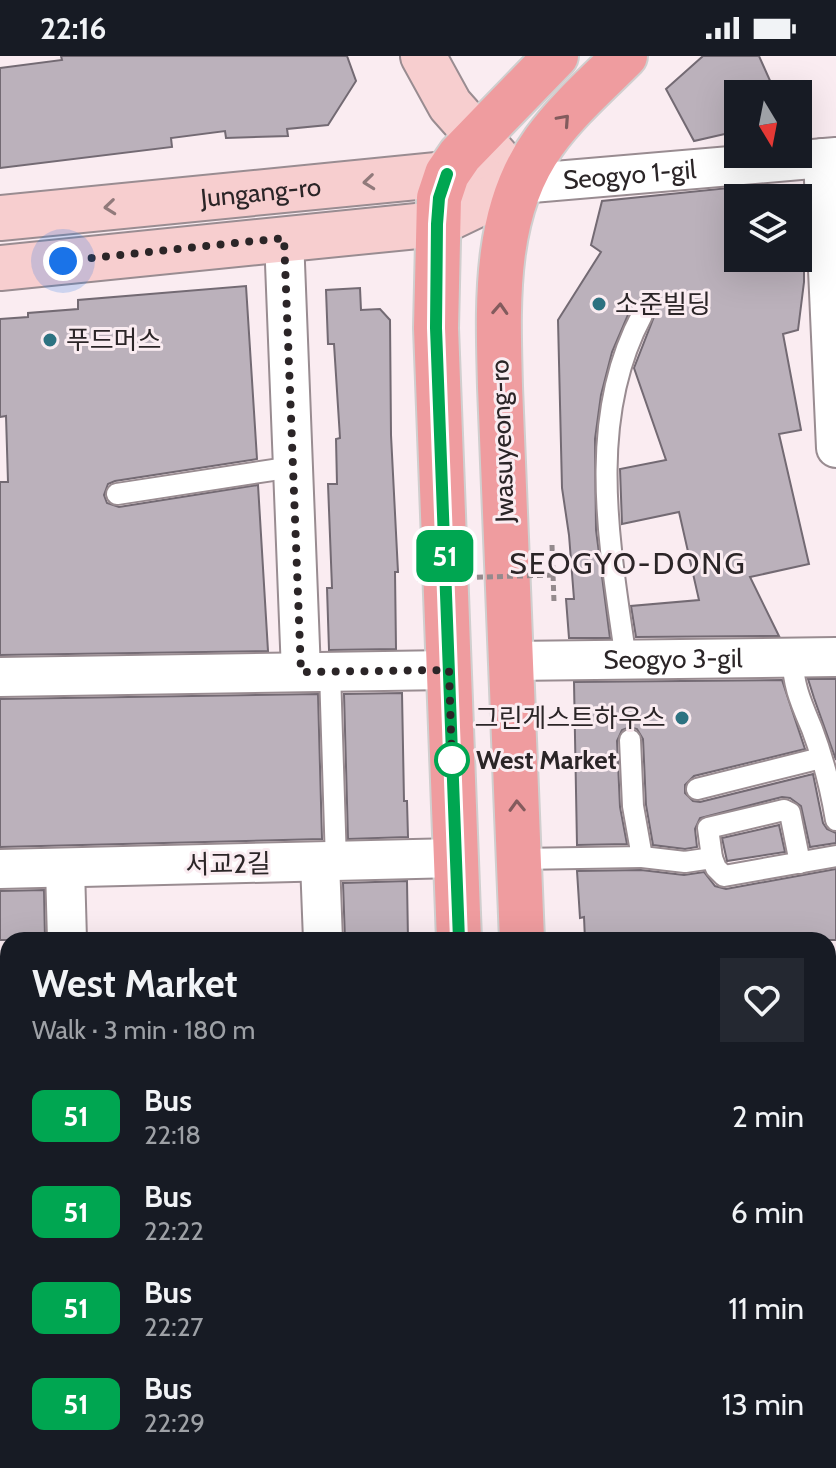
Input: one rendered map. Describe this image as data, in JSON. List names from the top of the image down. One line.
{"streets":{"main road":["Jwasuyeong-ro"],"street":["Seogyo 1-gil","Jungang-ro","Seogyo 3-gil","서교2길"]},"crossings":[["Seogyo 1-gil","Jungang-ro"],["Seogyo 1-gil","Jwasuyeong-ro"],["Jungang-ro","Jwasuyeong-ro"],["Jwasuyeong-ro","Seogyo 3-gil"]],"districts":["SEOGYO-DONG"],"places":["소준빌딩","푸드머스","그린게스트하우스","West Market"],"lines":["bus line 51"],"north":"bottom","page":{"status":"22:16","on_map":"51","heading":["West Market","Walk · 3 min · 180 m"],"list":[{"mark":"51","name":"Bus","note":"22:18","value":"2 min"},{"mark":"51","name":"Bus","note":"22:22","value":"6 min"},{"mark":"51","name":"Bus","note":"22:27","value":"11 min"},{"mark":"51","name":"Bus","note":"22:29","value":"13 min"}]}}
